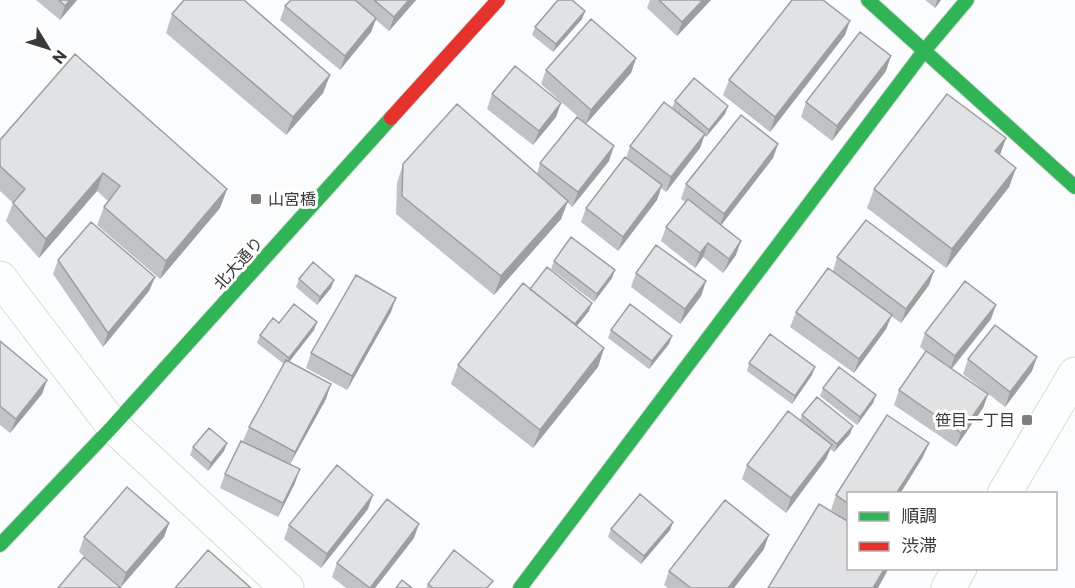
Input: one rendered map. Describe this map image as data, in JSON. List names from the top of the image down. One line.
{"streets":{"street":["北大通り"]},"places":{"transit":["山宮橋","笹目一丁目"]},"legend":["順調","渋滞"],"north":"bottom right"}
